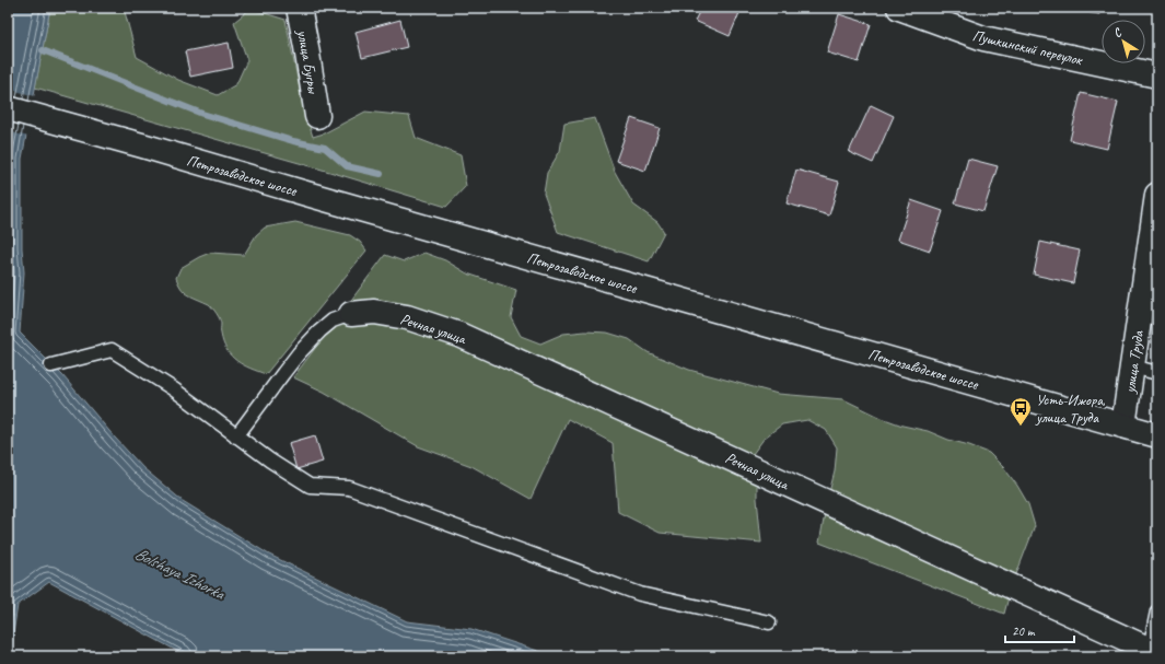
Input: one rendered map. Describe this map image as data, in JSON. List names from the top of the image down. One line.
{"streets":{"street":["Пушкинский переулок","улица Бугры","Петрозаводское шоссе","Речная улица","улица Труда"]},"crossings":[["Петрозаводское шоссе","улица Труда"]],"water":["Bolshaya Izhorka"],"places":{"bus stop":["Усть-Ижора, улица Труда"]},"scale_bar":"20 m","north":"top left"}
